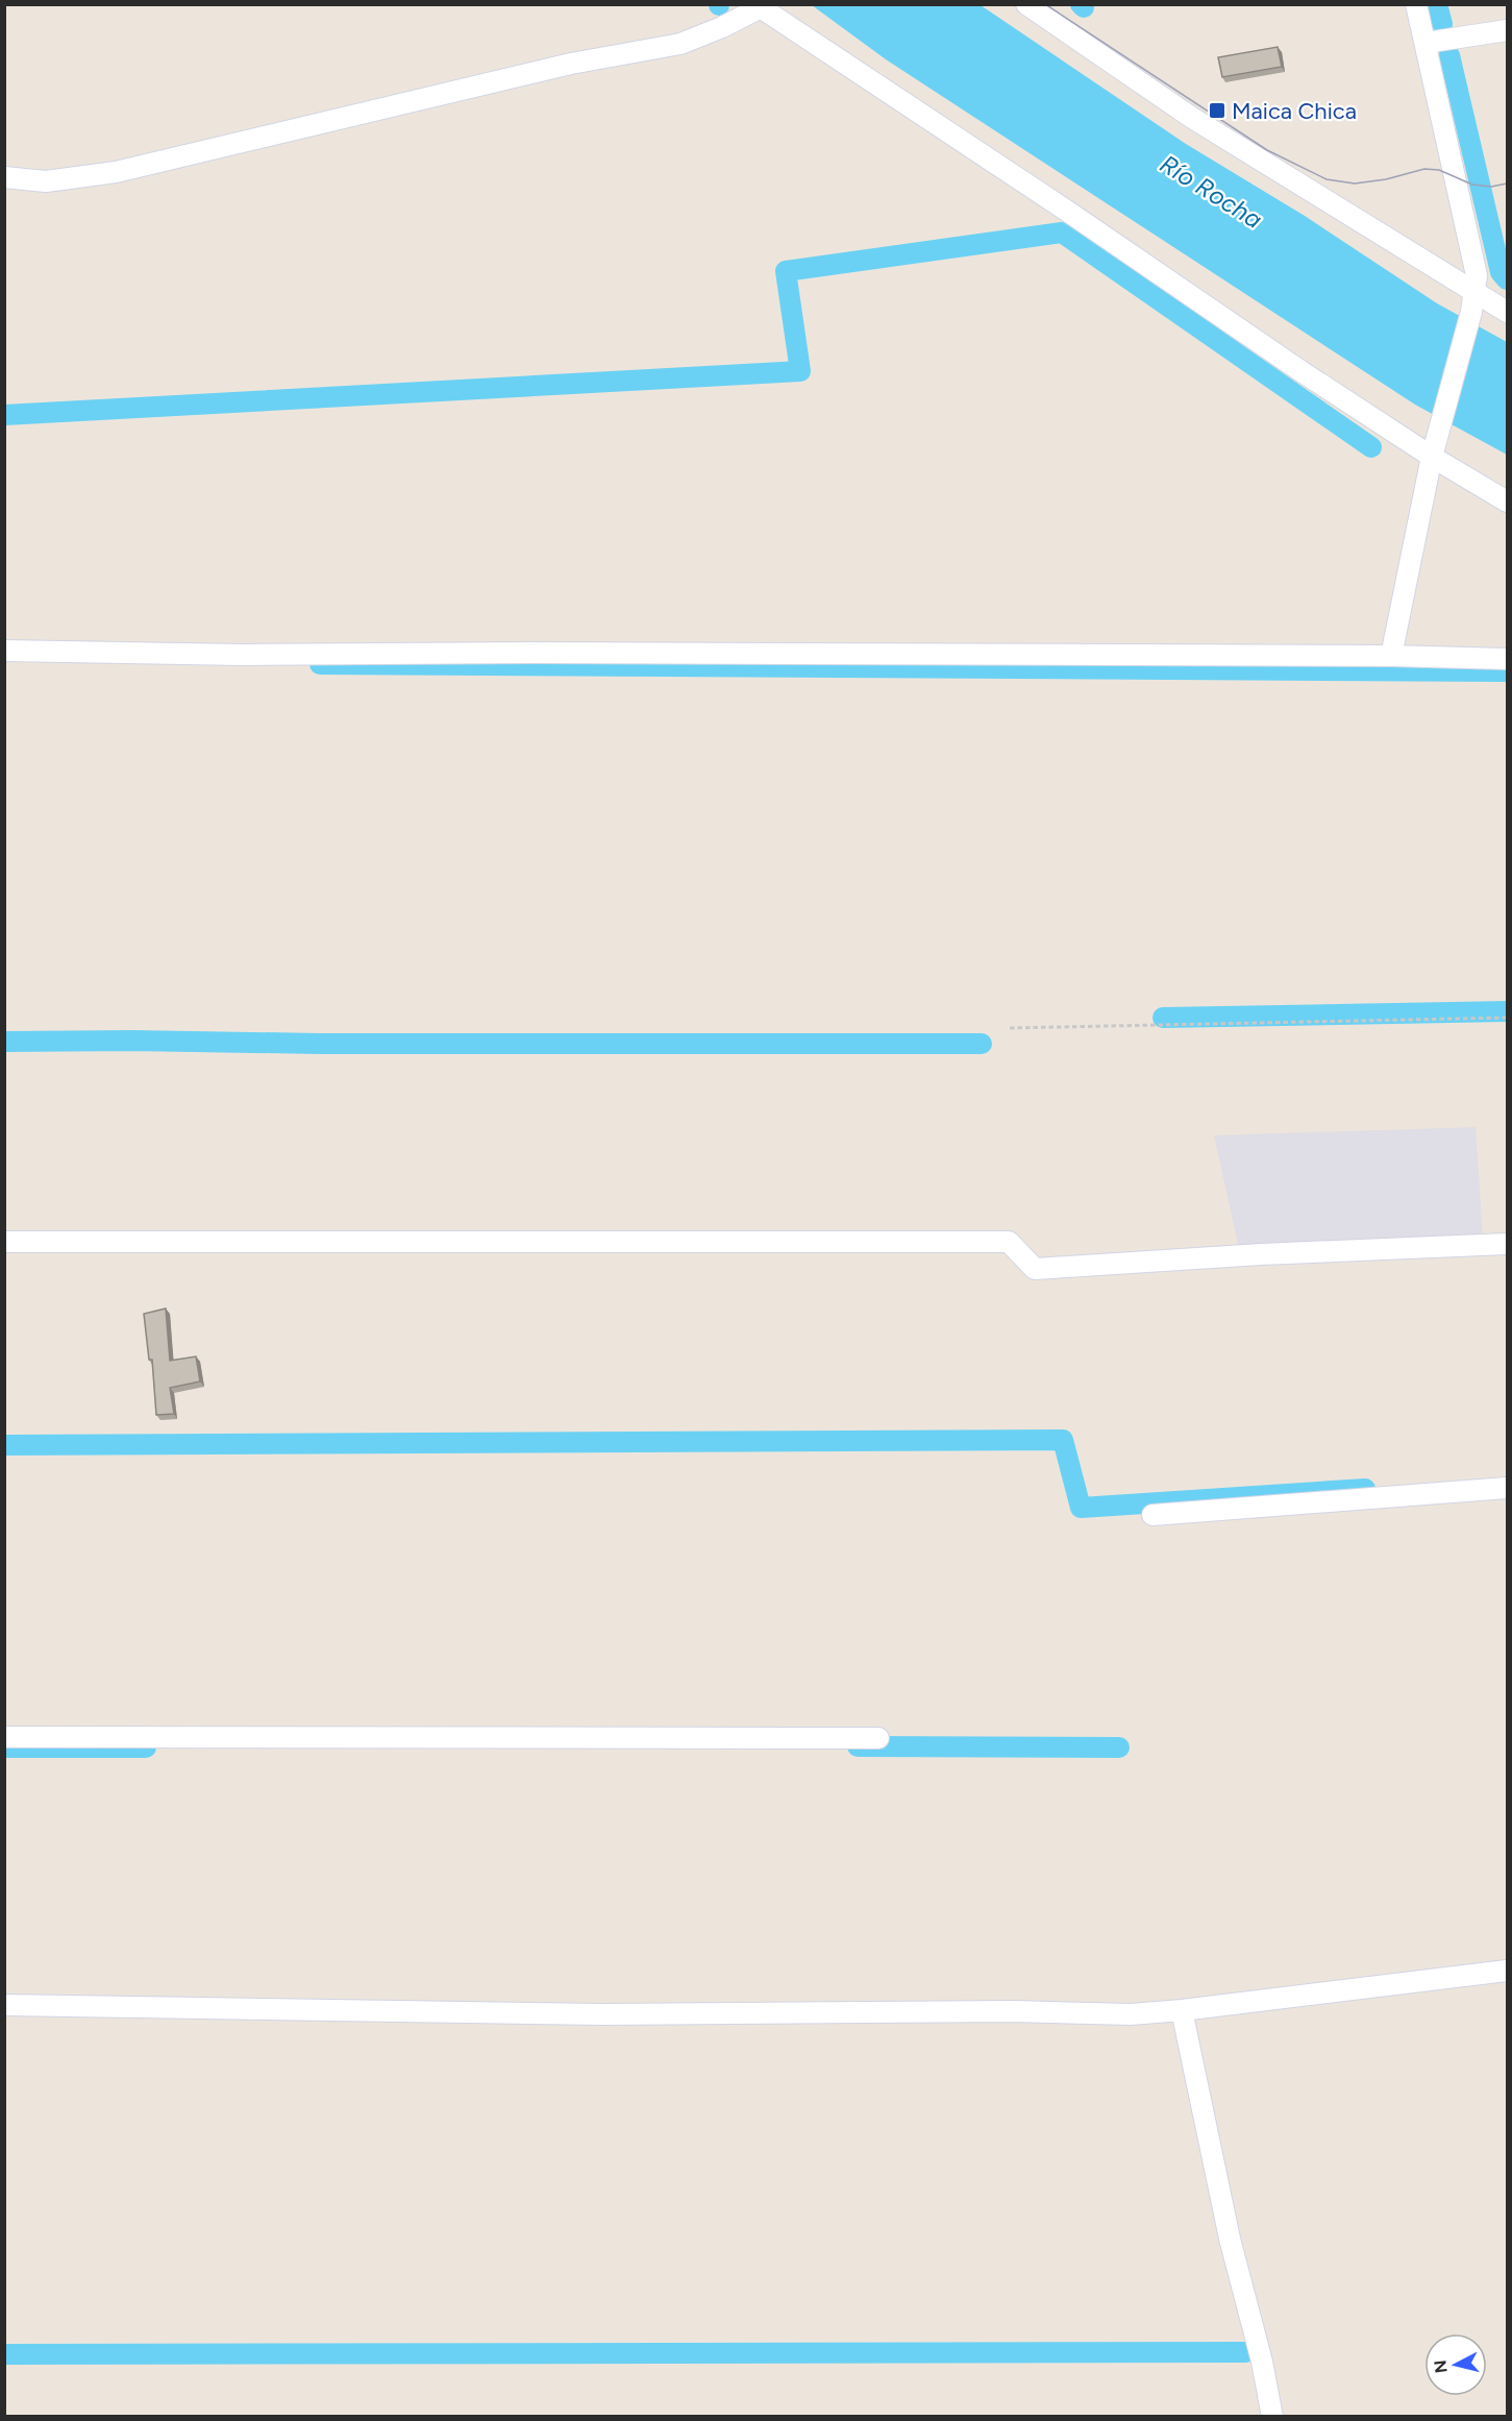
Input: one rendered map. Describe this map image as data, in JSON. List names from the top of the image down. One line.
{"water":["Río Rocha"],"places":{"transit":["Maica Chica"]},"north":"left"}
